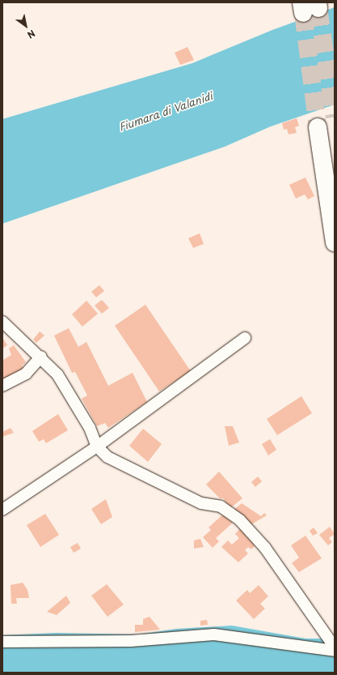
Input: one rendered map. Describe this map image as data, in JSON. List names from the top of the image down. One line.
{"water":["Fiumara di Valanidi"],"north":"bottom right"}
